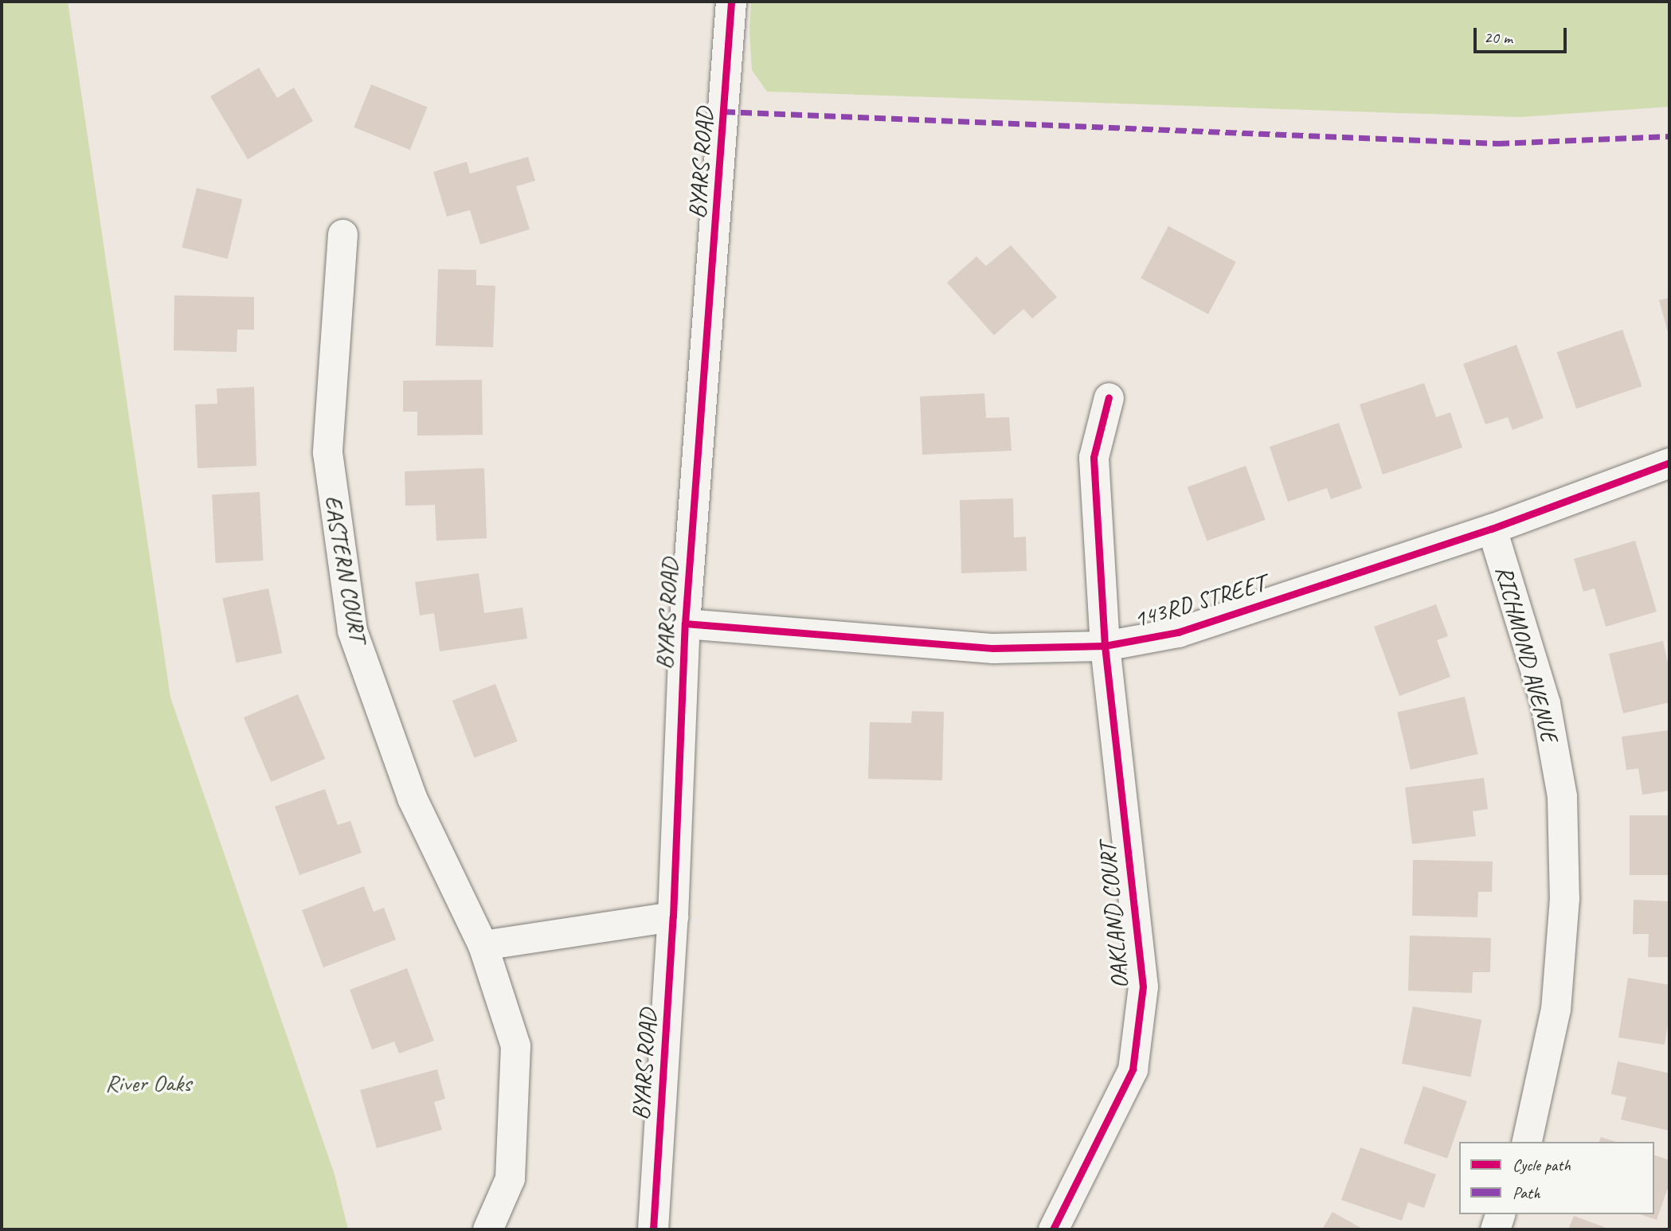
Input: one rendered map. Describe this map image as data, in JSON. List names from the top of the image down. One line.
{"streets":{"street":["BYARS ROAD","EASTERN COURT","143RD STREET","RICHMOND AVENUE","OAKLAND COURT"]},"crossings":[["BYARS ROAD","143RD STREET"],["143RD STREET","RICHMOND AVENUE"],["143RD STREET","OAKLAND COURT"]],"parks":["River Oaks"],"legend":["Cycle path","Path"],"scale_bar":"20 m"}
